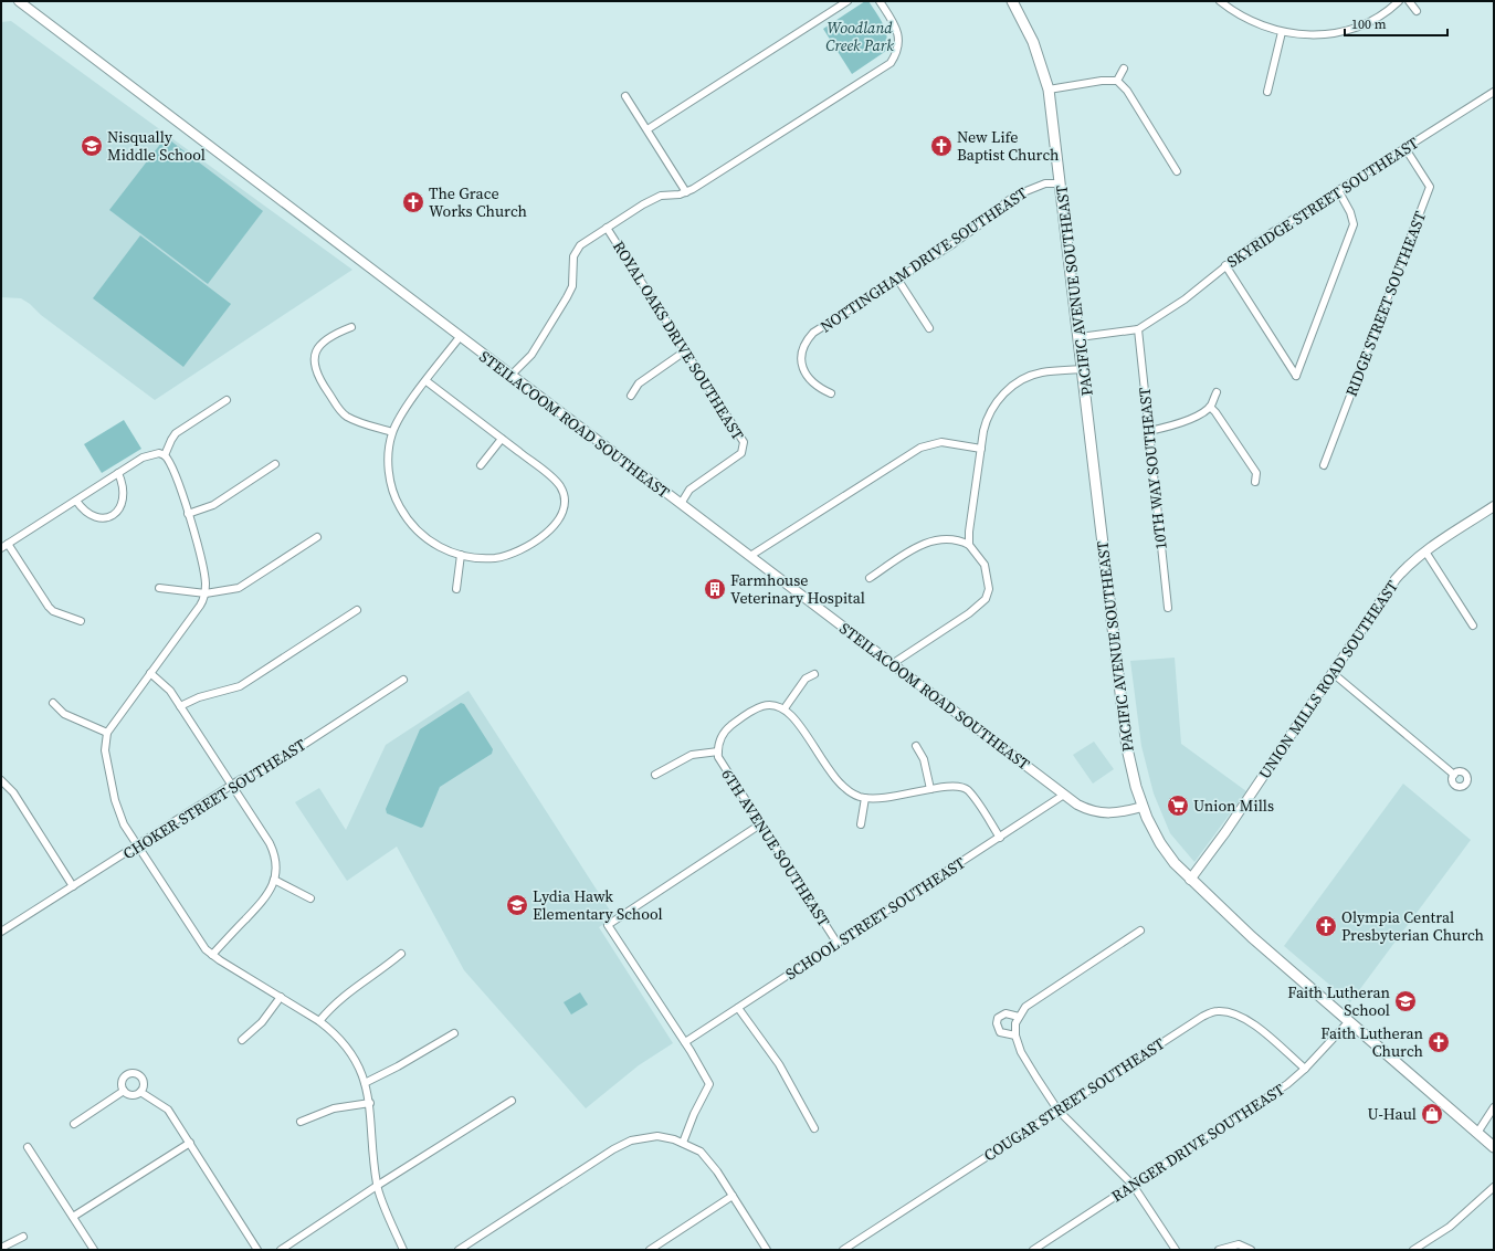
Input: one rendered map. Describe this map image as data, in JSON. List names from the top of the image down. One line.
{"streets":{"main road":["PACIFIC AVENUE SOUTHEAST"],"street":["SKYRIDGE STREET SOUTHEAST","NOTTINGHAM DRIVE SOUTHEAST","RIDGE STREET SOUTHEAST","ROYAL OAKS DRIVE SOUTHEAST","STEILACOOM ROAD SOUTHEAST","10TH WAY SOUTHEAST","UNION MILLS ROAD SOUTHEAST","CHOKER STREET SOUTHEAST","6TH AVENUE SOUTHEAST","SCHOOL STREET SOUTHEAST","COUGAR STREET SOUTHEAST","RANGER DRIVE SOUTHEAST"]},"crossings":[["SKYRIDGE STREET SOUTHEAST","PACIFIC AVENUE SOUTHEAST"],["SKYRIDGE STREET SOUTHEAST","RIDGE STREET SOUTHEAST"],["SKYRIDGE STREET SOUTHEAST","10TH WAY SOUTHEAST"],["NOTTINGHAM DRIVE SOUTHEAST","PACIFIC AVENUE SOUTHEAST"],["PACIFIC AVENUE SOUTHEAST","STEILACOOM ROAD SOUTHEAST"],["PACIFIC AVENUE SOUTHEAST","UNION MILLS ROAD SOUTHEAST"],["PACIFIC AVENUE SOUTHEAST","RANGER DRIVE SOUTHEAST"],["ROYAL OAKS DRIVE SOUTHEAST","STEILACOOM ROAD SOUTHEAST"],["STEILACOOM ROAD SOUTHEAST","SCHOOL STREET SOUTHEAST"],["6TH AVENUE SOUTHEAST","SCHOOL STREET SOUTHEAST"],["COUGAR STREET SOUTHEAST","RANGER DRIVE SOUTHEAST"]],"parks":["Woodland Creek Park"],"places":{"school or university":["Nisqually Middle School","Lydia Hawk Elementary School","Faith Lutheran School"],"church":["New Life Baptist Church","The Grace Works Church","Olympia Central Presbyterian Church","Faith Lutheran Church"],"building":["Farmhouse Veterinary Hospital"],"supermarket":["Union Mills"],"shop":["U-Haul"]},"scale_bar":"100 m"}
